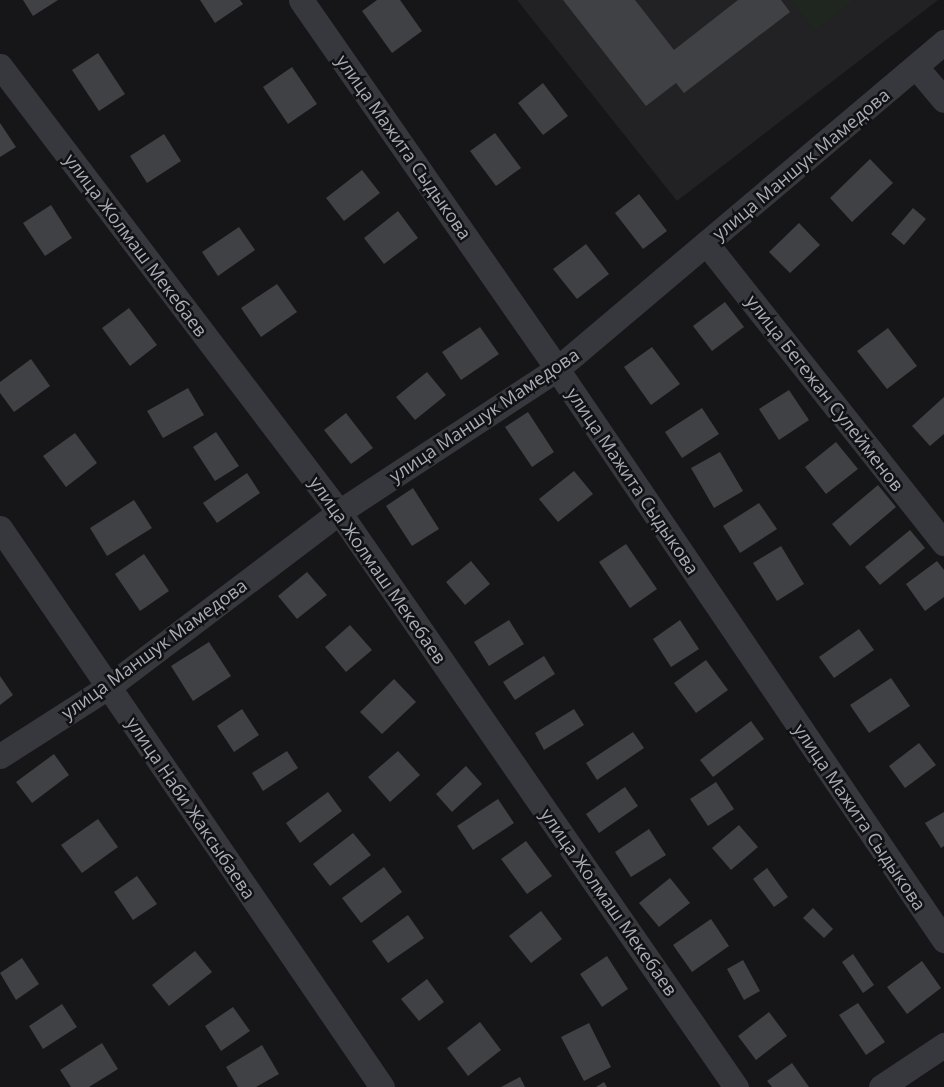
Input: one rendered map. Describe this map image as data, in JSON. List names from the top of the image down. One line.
{"streets":{"street":["улица Мажита Сыдыкова","улица Маншук Мамедова","улица Жолмаш Мекебаев","улица Бегежан Сулейменов","улица Наби Жаксыбаева"]},"crossings":[["улица Мажита Сыдыкова","улица Маншук Мамедова"],["улица Маншук Мамедова","улица Жолмаш Мекебаев"],["улица Маншук Мамедова","улица Бегежан Сулейменов"],["улица Маншук Мамедова","улица Наби Жаксыбаева"]]}
